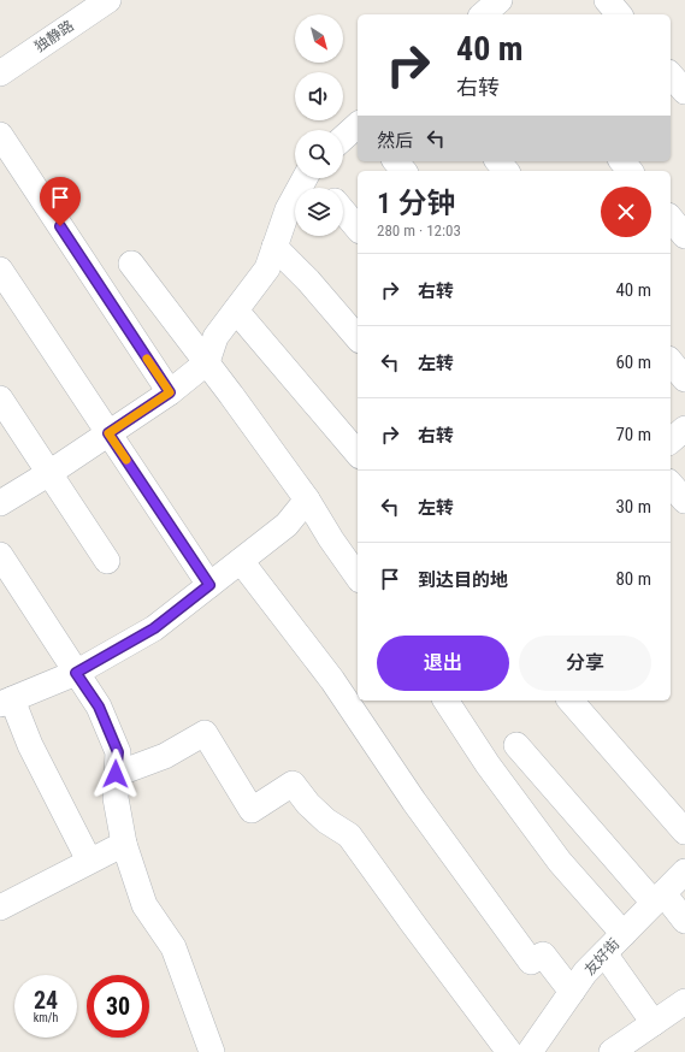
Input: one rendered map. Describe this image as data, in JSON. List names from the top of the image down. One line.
{"streets":{"street":["独静路","友好街"]},"north":"bottom right","page":{"turn":["40 m","右转"],"then":"然后","heading":["1 分钟","280 m · 12:03"],"list":[{"name":"右转","value":"40 m"},{"name":"左转","value":"60 m"},{"name":"右转","value":"70 m"},{"name":"左转","value":"30 m"},{"name":"到达目的地","value":"80 m"}],"buttons":["退出","分享"],"speed":"24 km/h","limit":"30"}}
